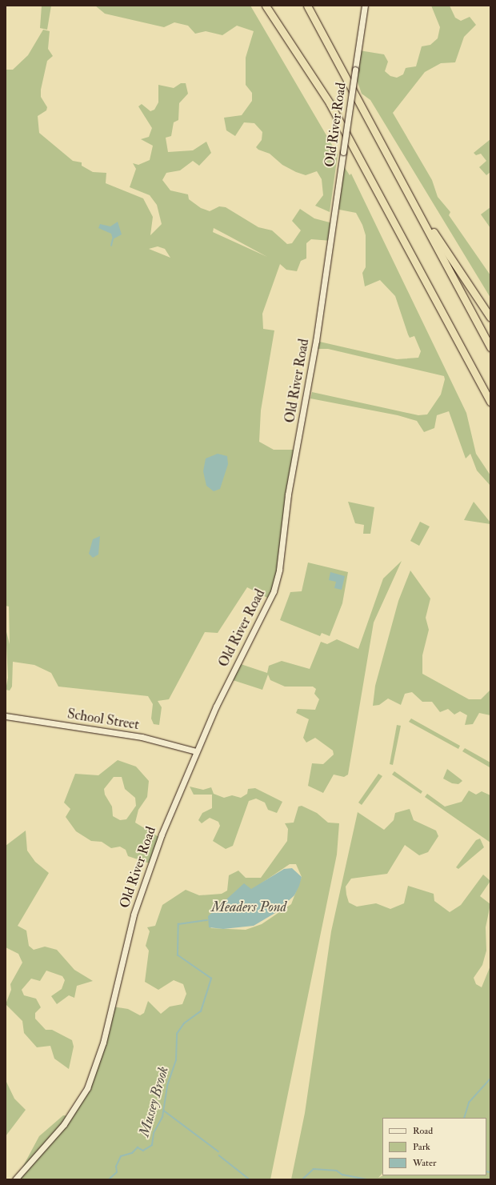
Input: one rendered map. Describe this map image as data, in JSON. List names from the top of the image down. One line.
{"streets":{"main road":["Old River Road","School Street"]},"crossings":[["Old River Road","School Street"]],"water":["Meaders Pond","Mussey Brook"],"legend":["Road","Park","Water"]}
